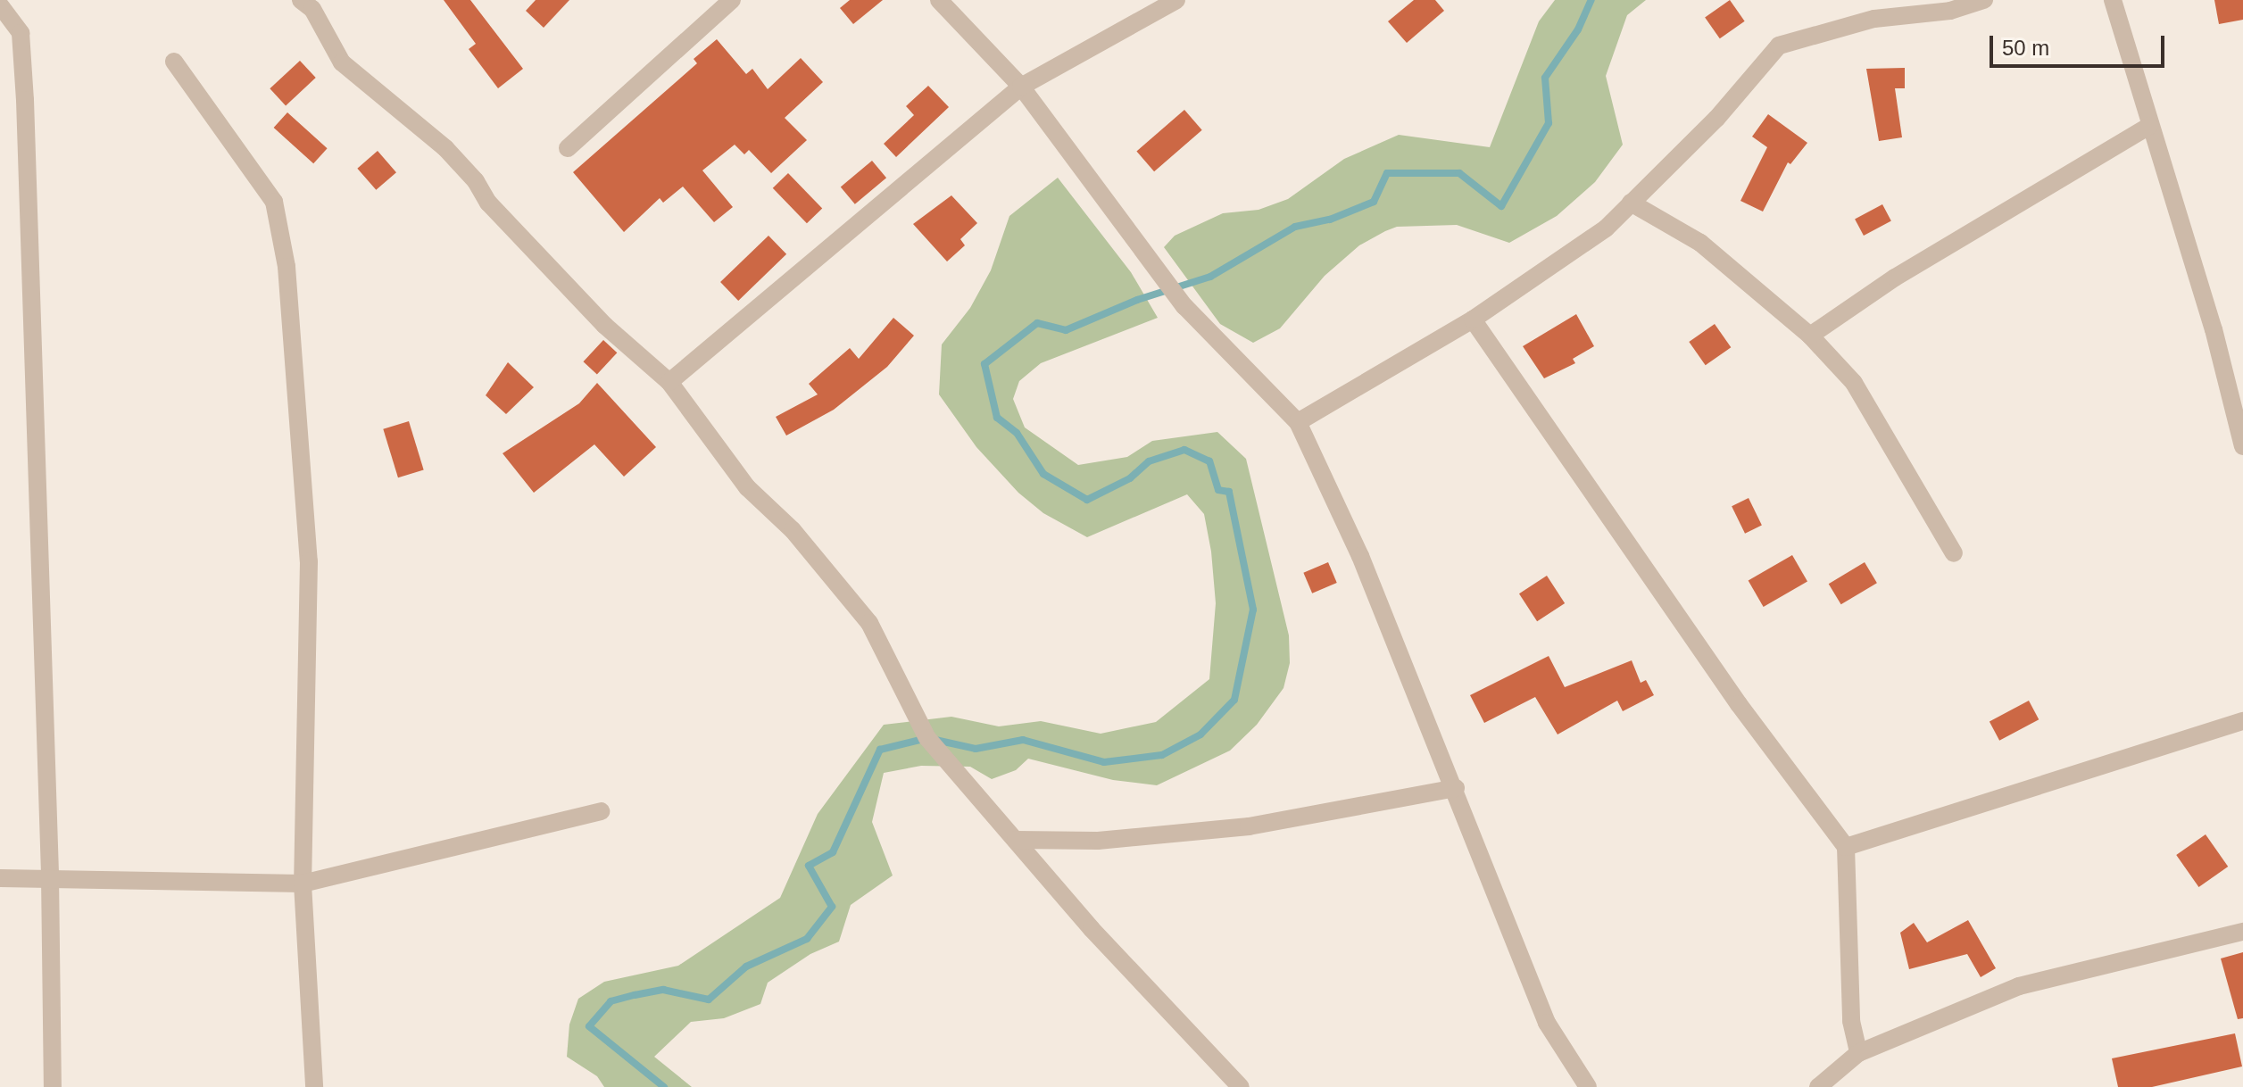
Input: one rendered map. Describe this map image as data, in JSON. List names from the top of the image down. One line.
{"scale_bar":"50 m"}
